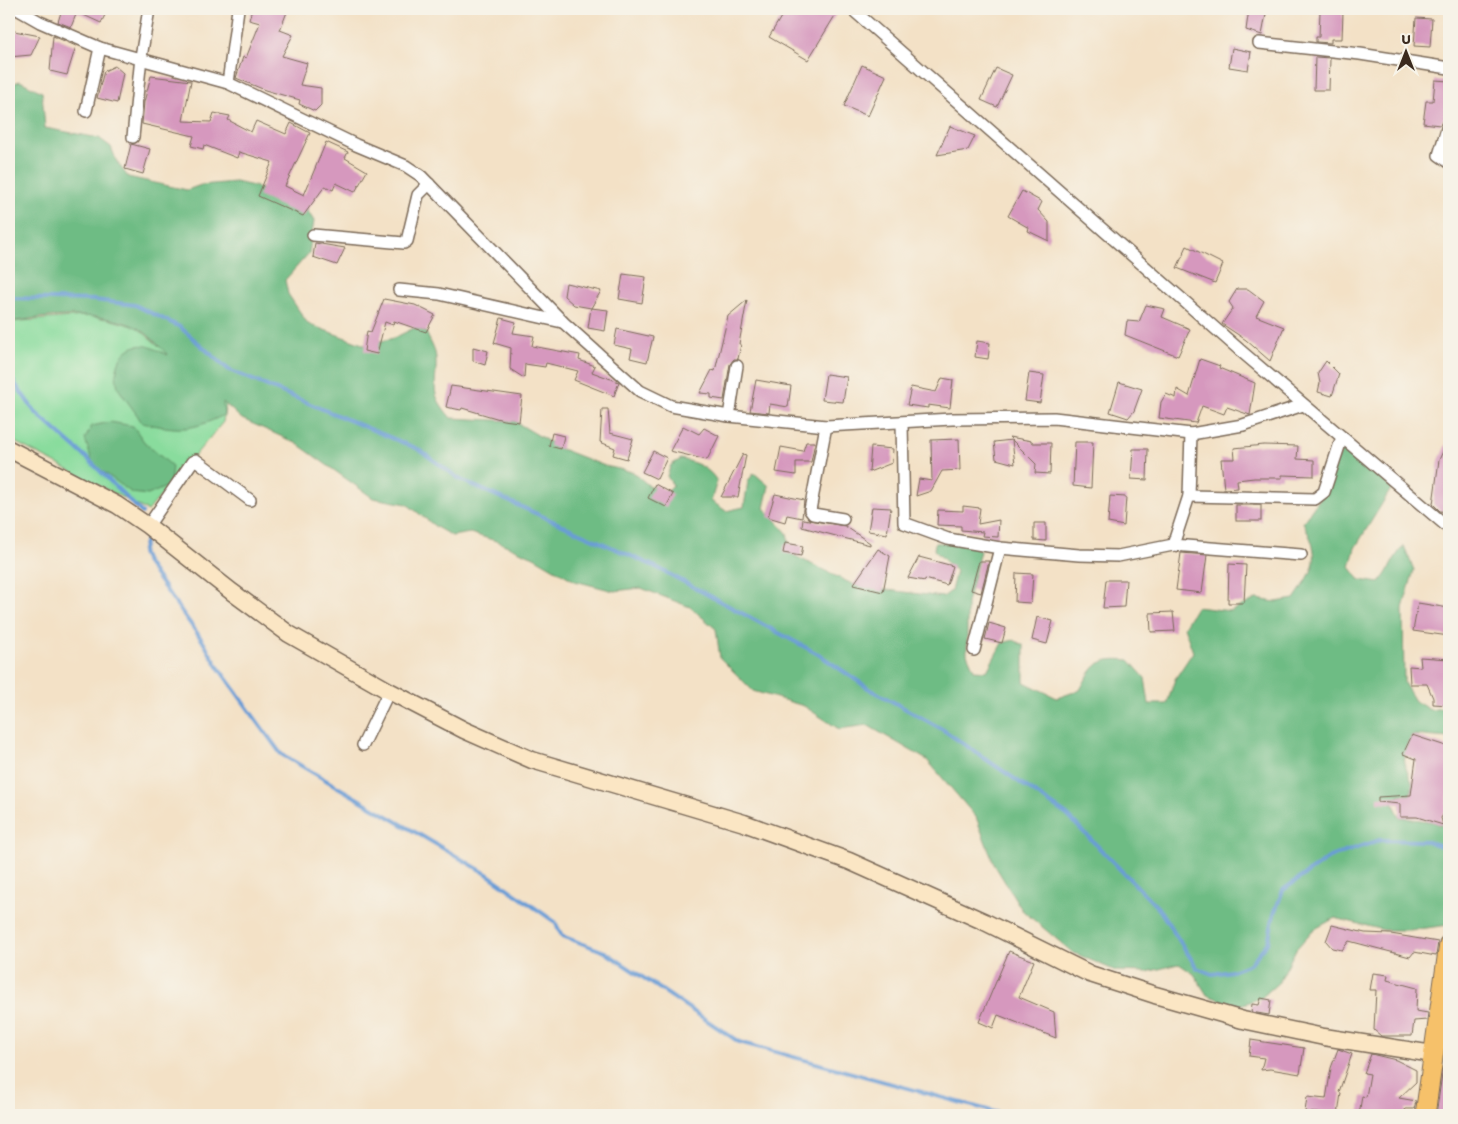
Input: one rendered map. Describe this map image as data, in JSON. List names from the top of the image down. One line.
{"north":"top"}
